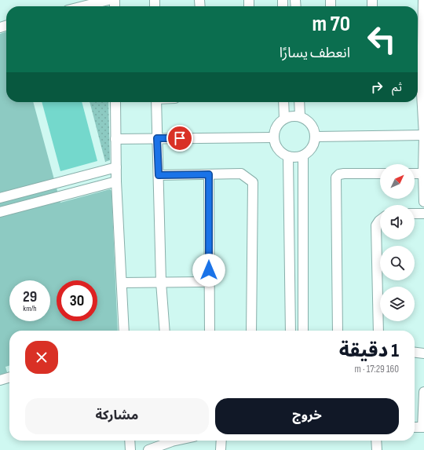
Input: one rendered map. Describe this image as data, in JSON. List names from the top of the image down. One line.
{"north":"top right","page":{"turn":["70 m","انعطف يسارًا"],"then":"ثم","speed":"29 km/h","limit":"30","heading":["1 دقيقة","160 m · 17:29"],"buttons":["خروج","مشاركة"]}}
